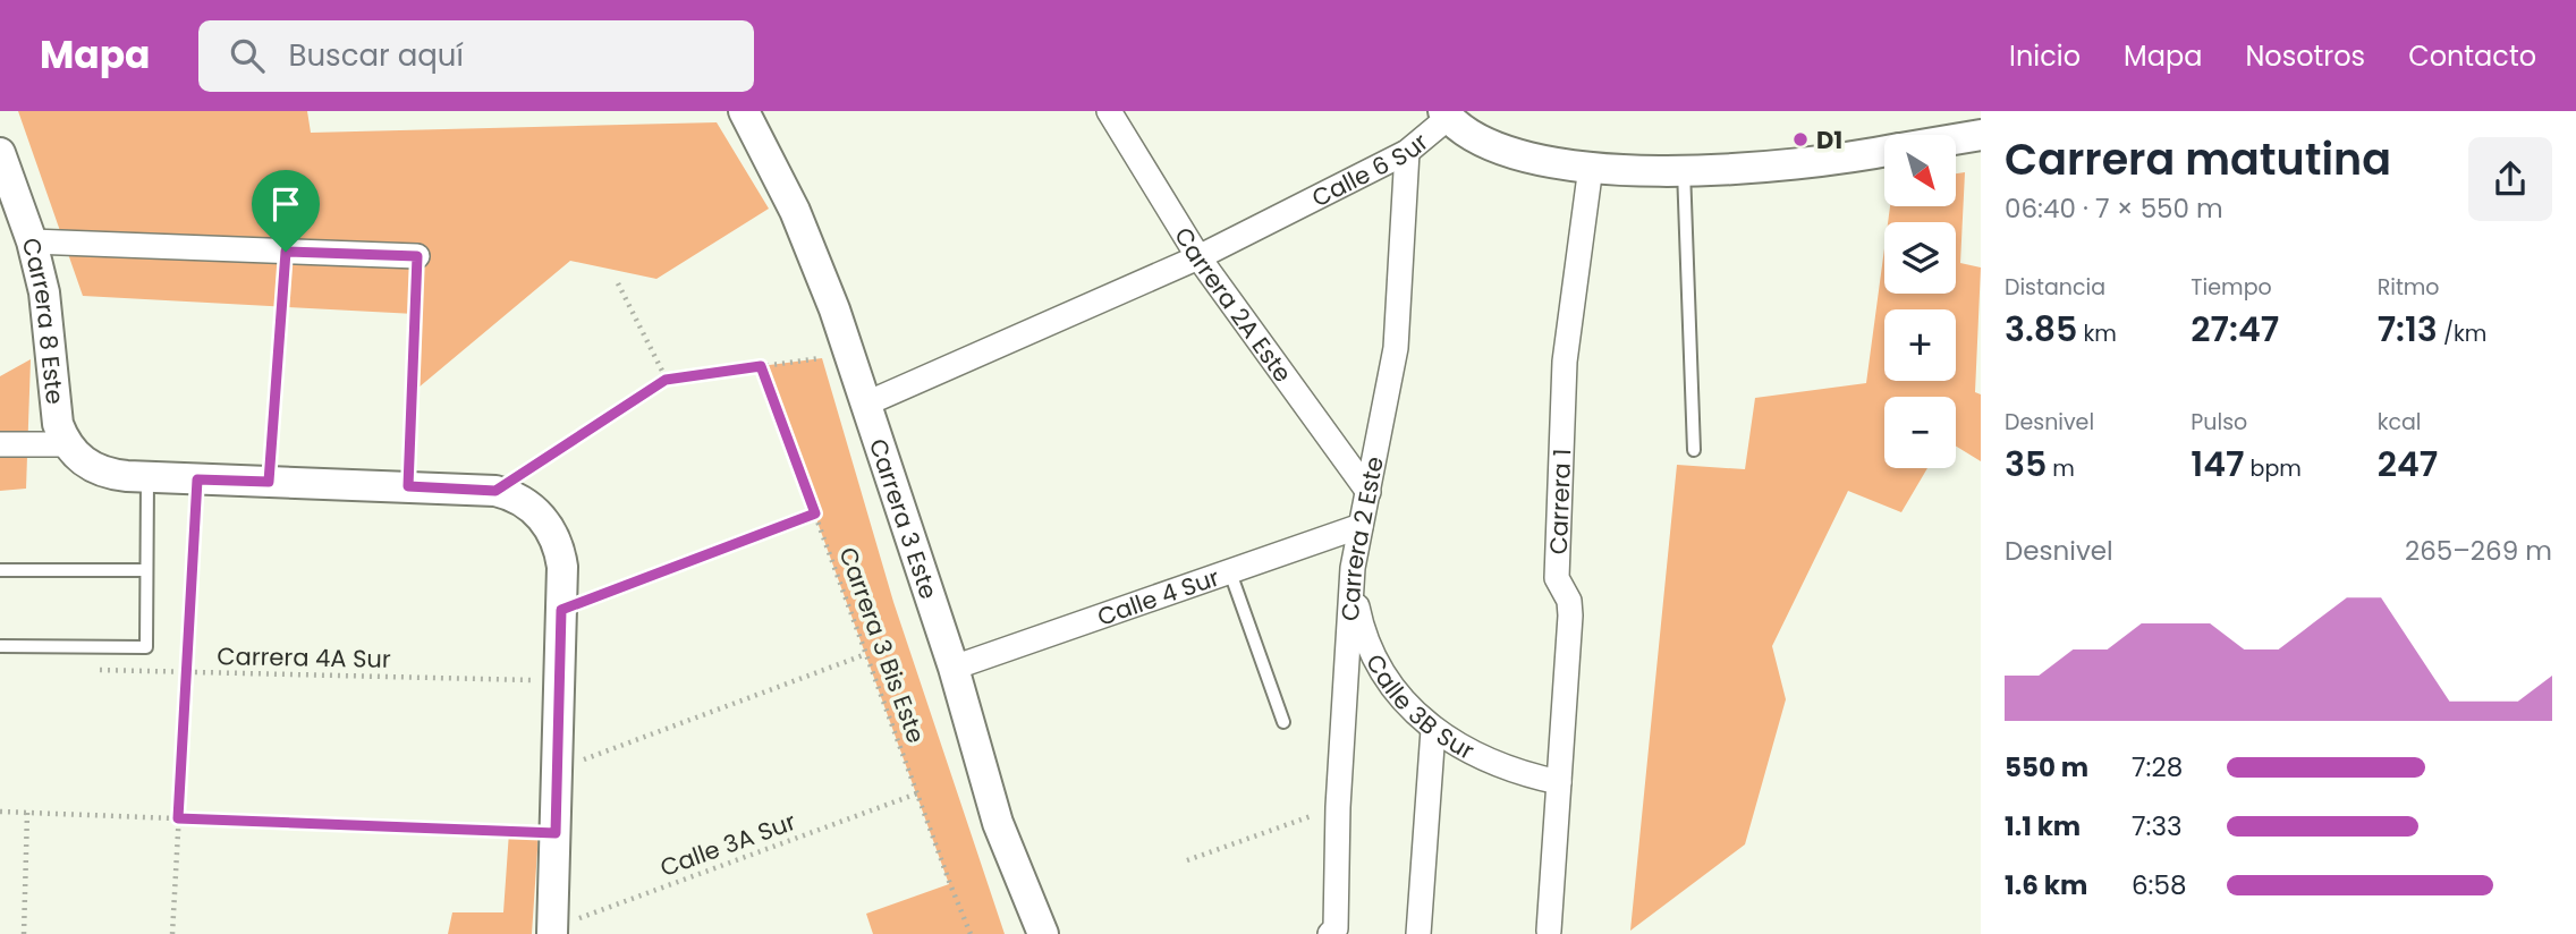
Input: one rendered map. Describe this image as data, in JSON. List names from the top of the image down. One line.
{"streets":{"street":["Calle 6 Sur","Carrera 2A Este","Carrera 8 Este","Carrera 1","Carrera 3 Este","Carrera 2 Este","Calle 4 Sur","Calle 3B Sur"],"path":["Carrera 3 Bis Este","Carrera 4A Sur","Calle 3A Sur"]},"crossings":[["Calle 6 Sur","Carrera 2A Este"],["Calle 6 Sur","Carrera 1"],["Calle 6 Sur","Carrera 3 Este"],["Calle 6 Sur","Carrera 2 Este"],["Carrera 2A Este","Carrera 2 Este"],["Carrera 1","Calle 3B Sur"],["Carrera 3 Este","Calle 4 Sur"],["Carrera 2 Este","Calle 4 Sur"],["Carrera 2 Este","Calle 3B Sur"],["Carrera 3 Bis Este","Calle 3A Sur"]],"places":["D1"],"north":"bottom right","page":{"header":"Mapa","search":"Buscar aquí","nav":["Inicio","Mapa","Nosotros","Contacto"],"heading":["Carrera matutina","06:40 · 7 × 550 m"],"map_buttons":["+","−"],"stats":[["Distancia","3.85 km"],["Tiempo","27:47"],["Ritmo","7:13 /km"],["Desnivel","35 m"],["Pulso","147 bpm"],["kcal","247"]],"chart":["Desnivel","265–269 m"],"list":[{"name":"550 m","note":"7:28"},{"name":"1.1 km","note":"7:33"},{"name":"1.6 km","note":"6:58"}]}}
